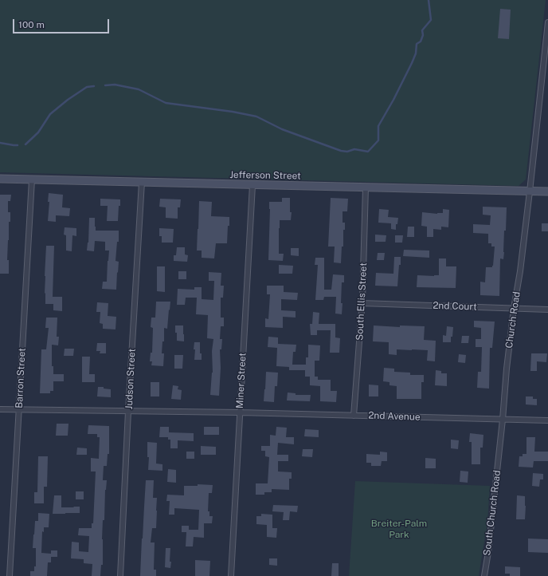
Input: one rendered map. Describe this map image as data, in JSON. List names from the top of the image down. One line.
{"streets":{"street":["Jefferson Street","South Ellis Street","2nd Court","Church Road","Barron Street","Judson Street","Miner Street","2nd Avenue","South Church Road"]},"crossings":[["Jefferson Street","South Ellis Street"],["Jefferson Street","Church Road"],["Jefferson Street","Barron Street"],["Jefferson Street","Judson Street"],["Jefferson Street","Miner Street"],["South Ellis Street","2nd Court"],["South Ellis Street","2nd Avenue"],["2nd Court","Church Road"],["Church Road","2nd Avenue"],["Church Road","South Church Road"],["Barron Street","2nd Avenue"],["Judson Street","2nd Avenue"],["Miner Street","2nd Avenue"]],"parks":["Breiter-Palm Park"],"scale_bar":"100 m"}
